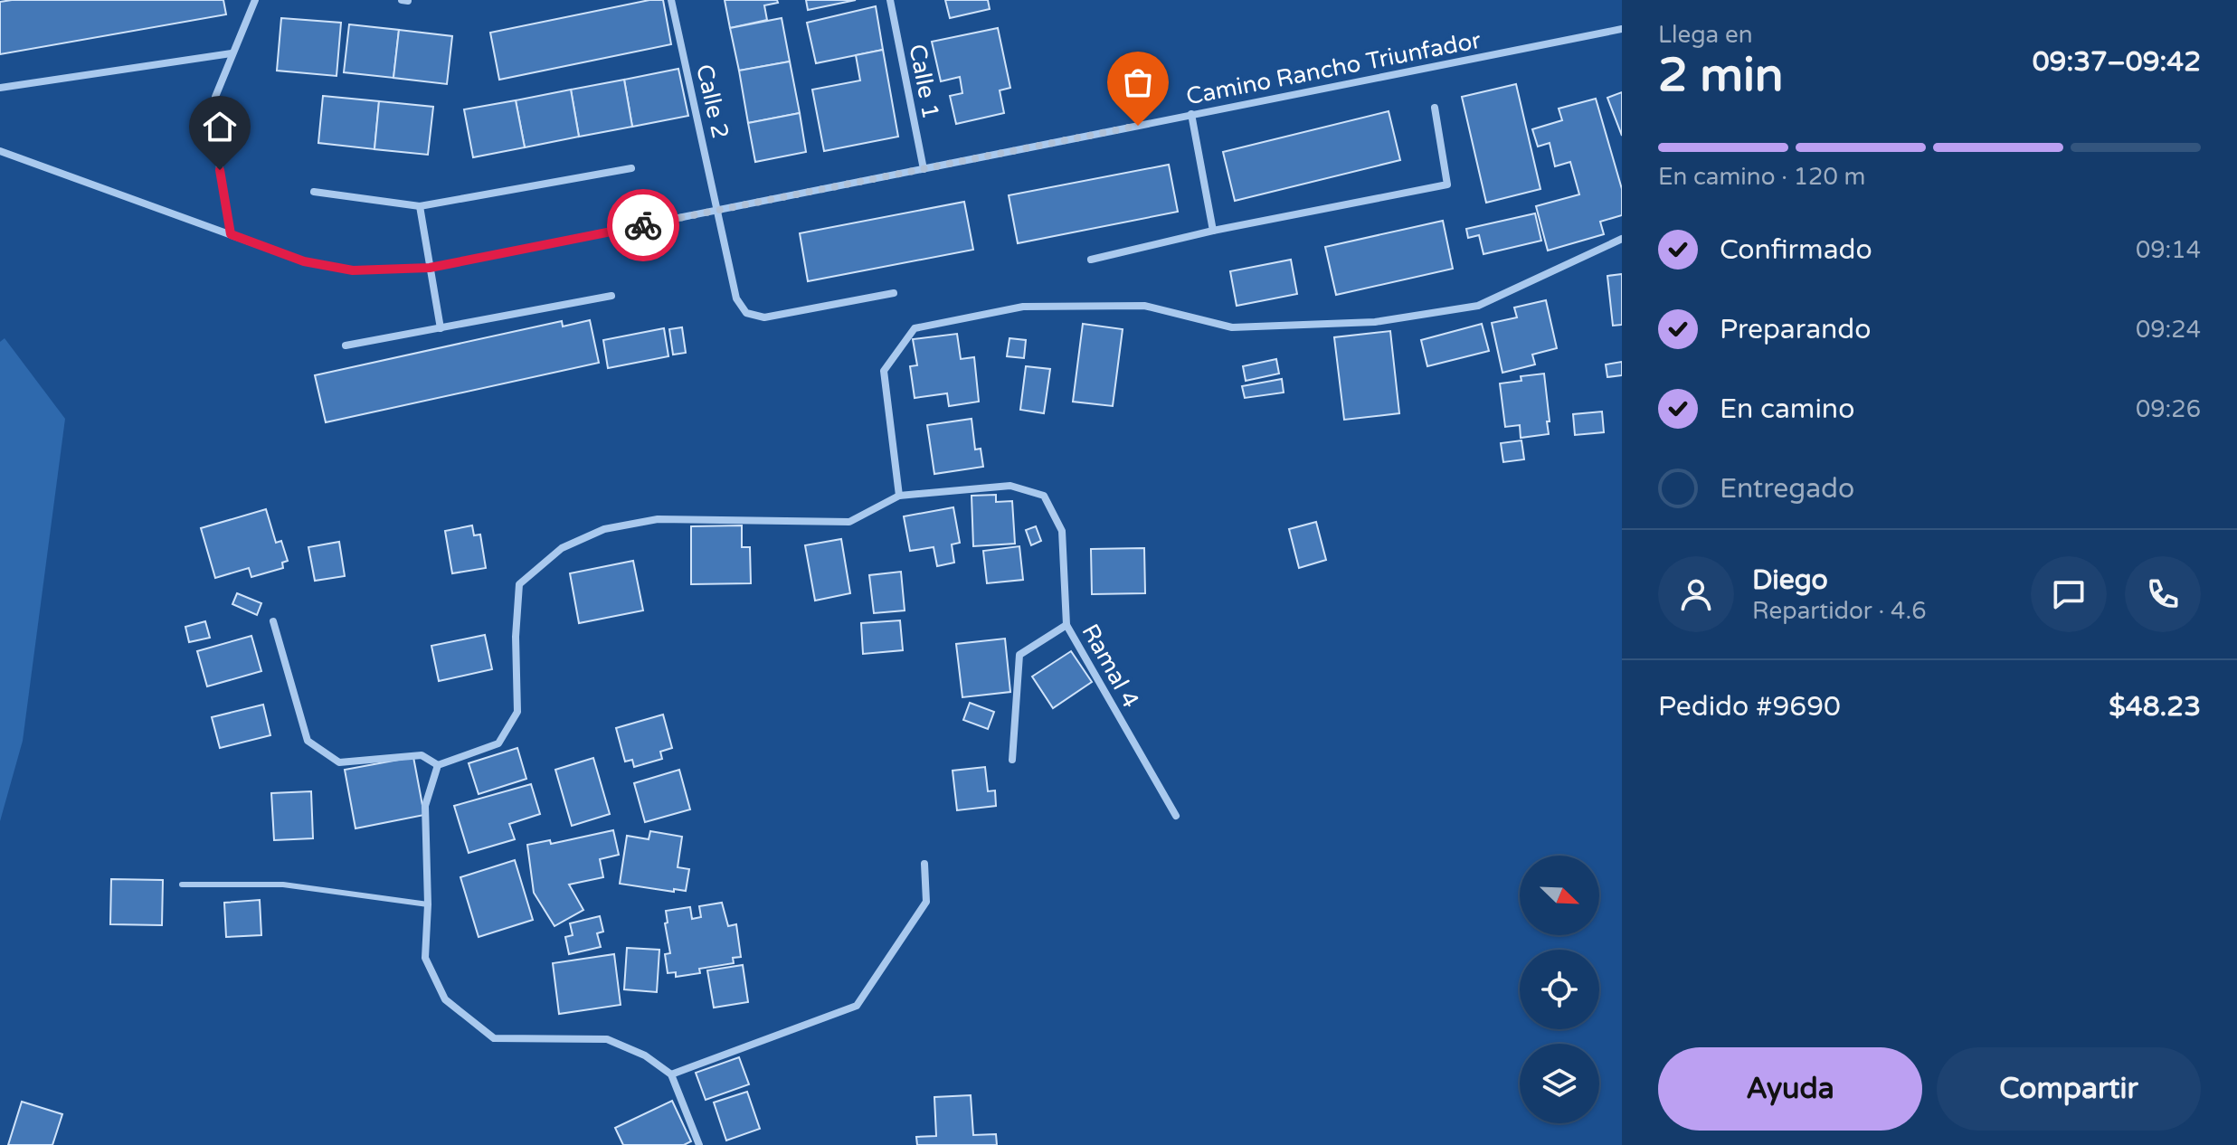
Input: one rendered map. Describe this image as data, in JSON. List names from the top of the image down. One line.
{"streets":{"street":["Camino Rancho Triunfador","Calle 1","Calle 2","Ramal 4"]},"crossings":[["Camino Rancho Triunfador","Calle 1"],["Camino Rancho Triunfador","Calle 2"]],"north":"bottom right","page":{"heading":["2 min","Llega en","09:37–09:42"],"panel":["Diego","Repartidor · 4.6","Pedido #9690","$48.23"],"bar":"En camino · 120 m","list":[["Confirmado","09:14"],["Preparando","09:24"],["En camino","09:26"],"Entregado"],"buttons":["Ayuda","Compartir"]}}
